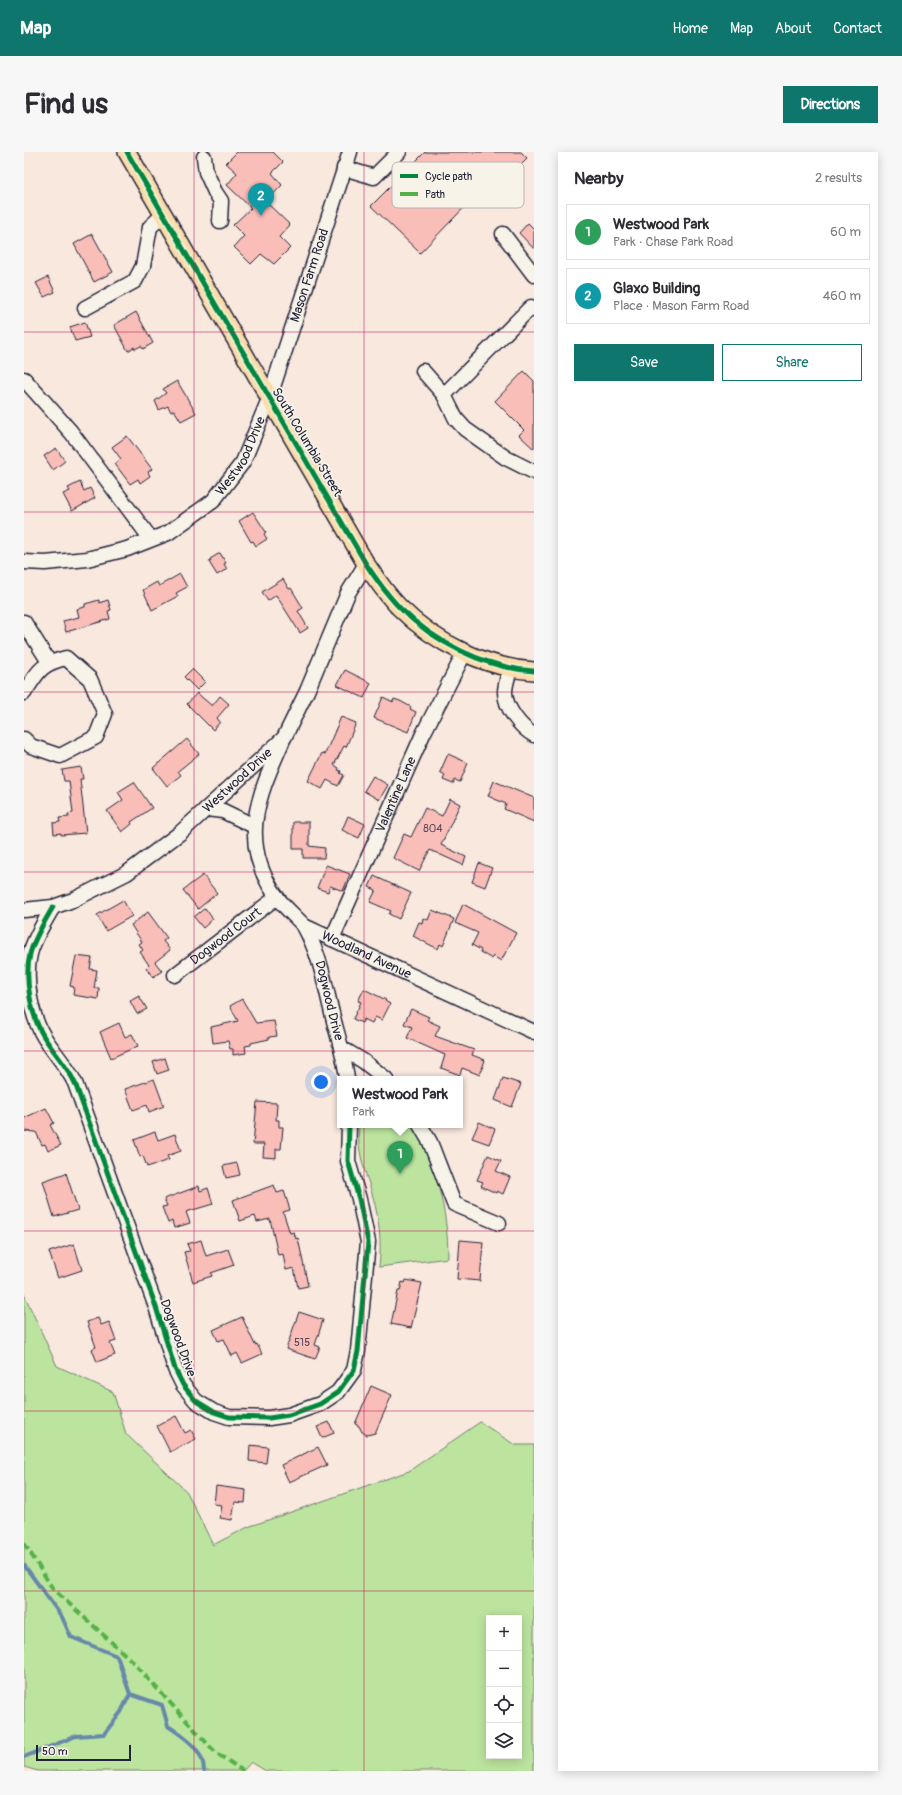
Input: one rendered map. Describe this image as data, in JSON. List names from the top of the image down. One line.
{"streets":{"main road":["South Columbia Street"],"street":["Mason Farm Road","Westwood Drive","Valentine Lane","Dogwood Court","Woodland Avenue","Dogwood Drive"]},"crossings":[["Mason Farm Road","South Columbia Street"],["Mason Farm Road","Westwood Drive"],["South Columbia Street","Westwood Drive"],["South Columbia Street","Valentine Lane"],["Westwood Drive","Woodland Avenue"],["Westwood Drive","Dogwood Drive"],["Valentine Lane","Woodland Avenue"],["Dogwood Court","Woodland Avenue"],["Woodland Avenue","Dogwood Drive"]],"house_numbers":["804","515"],"legend":["Cycle path","Path"],"scale_bar":"50 m","page":{"header":"Map","nav":["Home","Map","About","Contact"],"buttons":["Directions",["Save","Share"]],"title":"Find us","heading":["Nearby","2 results"],"pins":["2","1"],"list":[{"mark":"1","name":"Westwood Park","note":"Park · Chase Park Road","value":"60 m"},{"mark":"2","name":"Glaxo Building","note":"Place · Mason Farm Road","value":"460 m"}],"popup":["Westwood Park","Park"],"map_buttons":["+","−"],"scale":"50 m"}}
